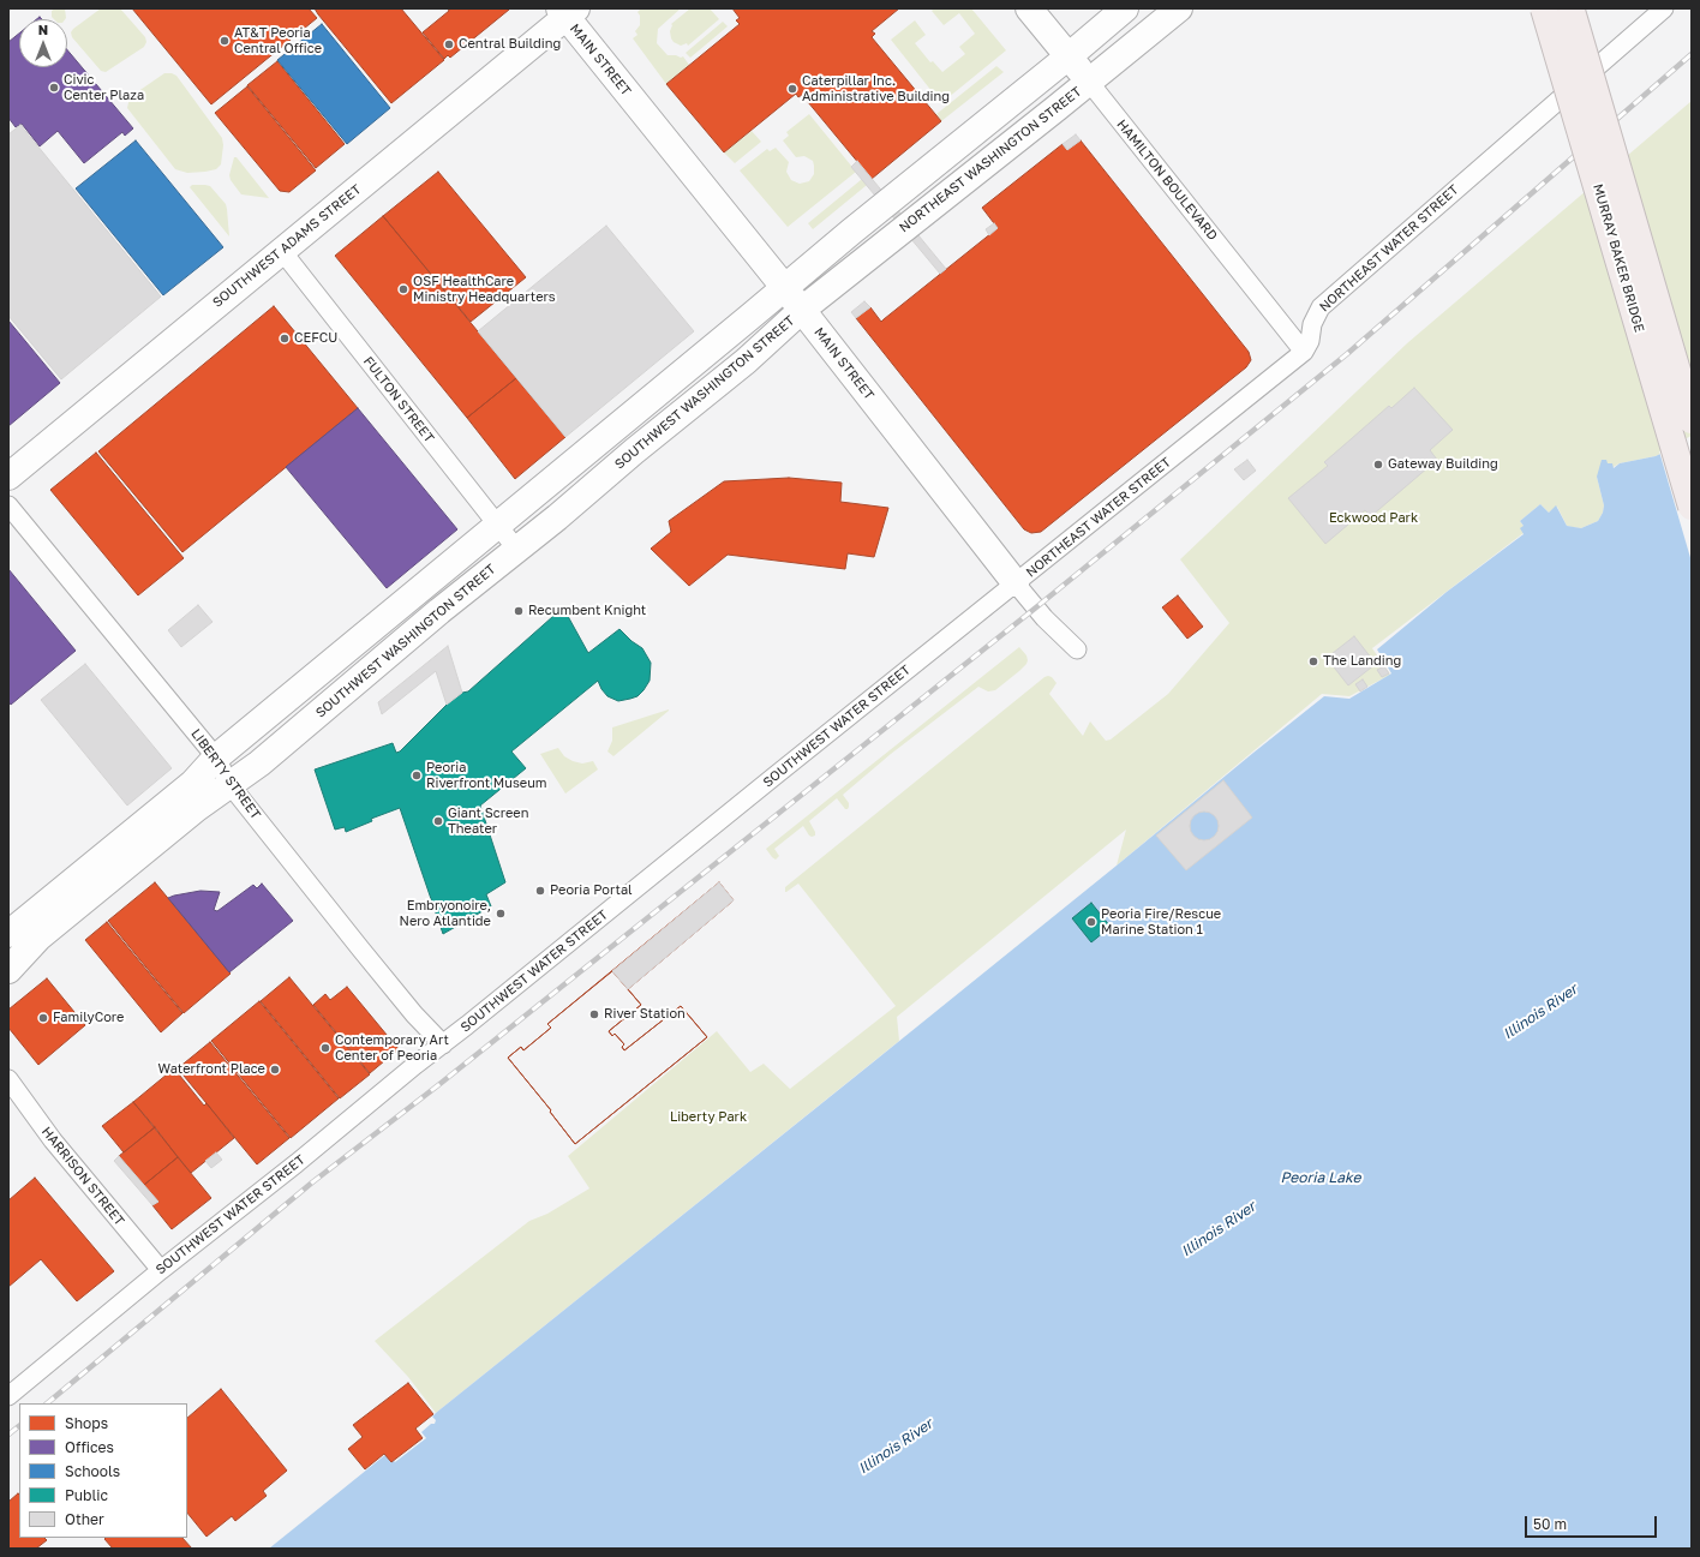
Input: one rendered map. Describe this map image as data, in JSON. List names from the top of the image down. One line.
{"streets":{"highway":["MURRAY BAKER BRIDGE"],"street":["MAIN STREET","NORTHEAST WASHINGTON STREET","HAMILTON BOULEVARD","SOUTHWEST ADAMS STREET","NORTHEAST WATER STREET","SOUTHWEST WASHINGTON STREET","FULTON STREET","SOUTHWEST WATER STREET","LIBERTY STREET","HARRISON STREET"]},"crossings":[["MAIN STREET","NORTHEAST WASHINGTON STREET"],["MAIN STREET","SOUTHWEST ADAMS STREET"],["MAIN STREET","NORTHEAST WATER STREET"],["MAIN STREET","SOUTHWEST WASHINGTON STREET"],["MAIN STREET","SOUTHWEST WATER STREET"],["NORTHEAST WASHINGTON STREET","HAMILTON BOULEVARD"],["NORTHEAST WASHINGTON STREET","SOUTHWEST WASHINGTON STREET"],["HAMILTON BOULEVARD","NORTHEAST WATER STREET"],["SOUTHWEST ADAMS STREET","FULTON STREET"],["NORTHEAST WATER STREET","SOUTHWEST WATER STREET"],["SOUTHWEST WASHINGTON STREET","FULTON STREET"],["SOUTHWEST WASHINGTON STREET","LIBERTY STREET"],["SOUTHWEST WATER STREET","LIBERTY STREET"],["SOUTHWEST WATER STREET","HARRISON STREET"]],"water":["Illinois River","Peoria Lake"],"parks":["Eckwood Park","Liberty Park"],"places":["AT&T Peoria Central Office","Central Building","Civic Center Plaza","Caterpillar Inc. Administrative Building","OSF HealthCare Ministry Headquarters","CEFCU","Gateway Building","Recumbent Knight","The Landing","Peoria Riverfront Museum","Giant Screen Theater","Peoria Portal","Embryonoire, Nero Atlantide","Peoria Fire/Rescue Marine Station 1","River Station","FamilyCore","Contemporary Art Center of Peoria","Waterfront Place"],"legend":["Shops","Offices","Schools","Public","Other"],"scale_bar":"50 m","north":"top"}
